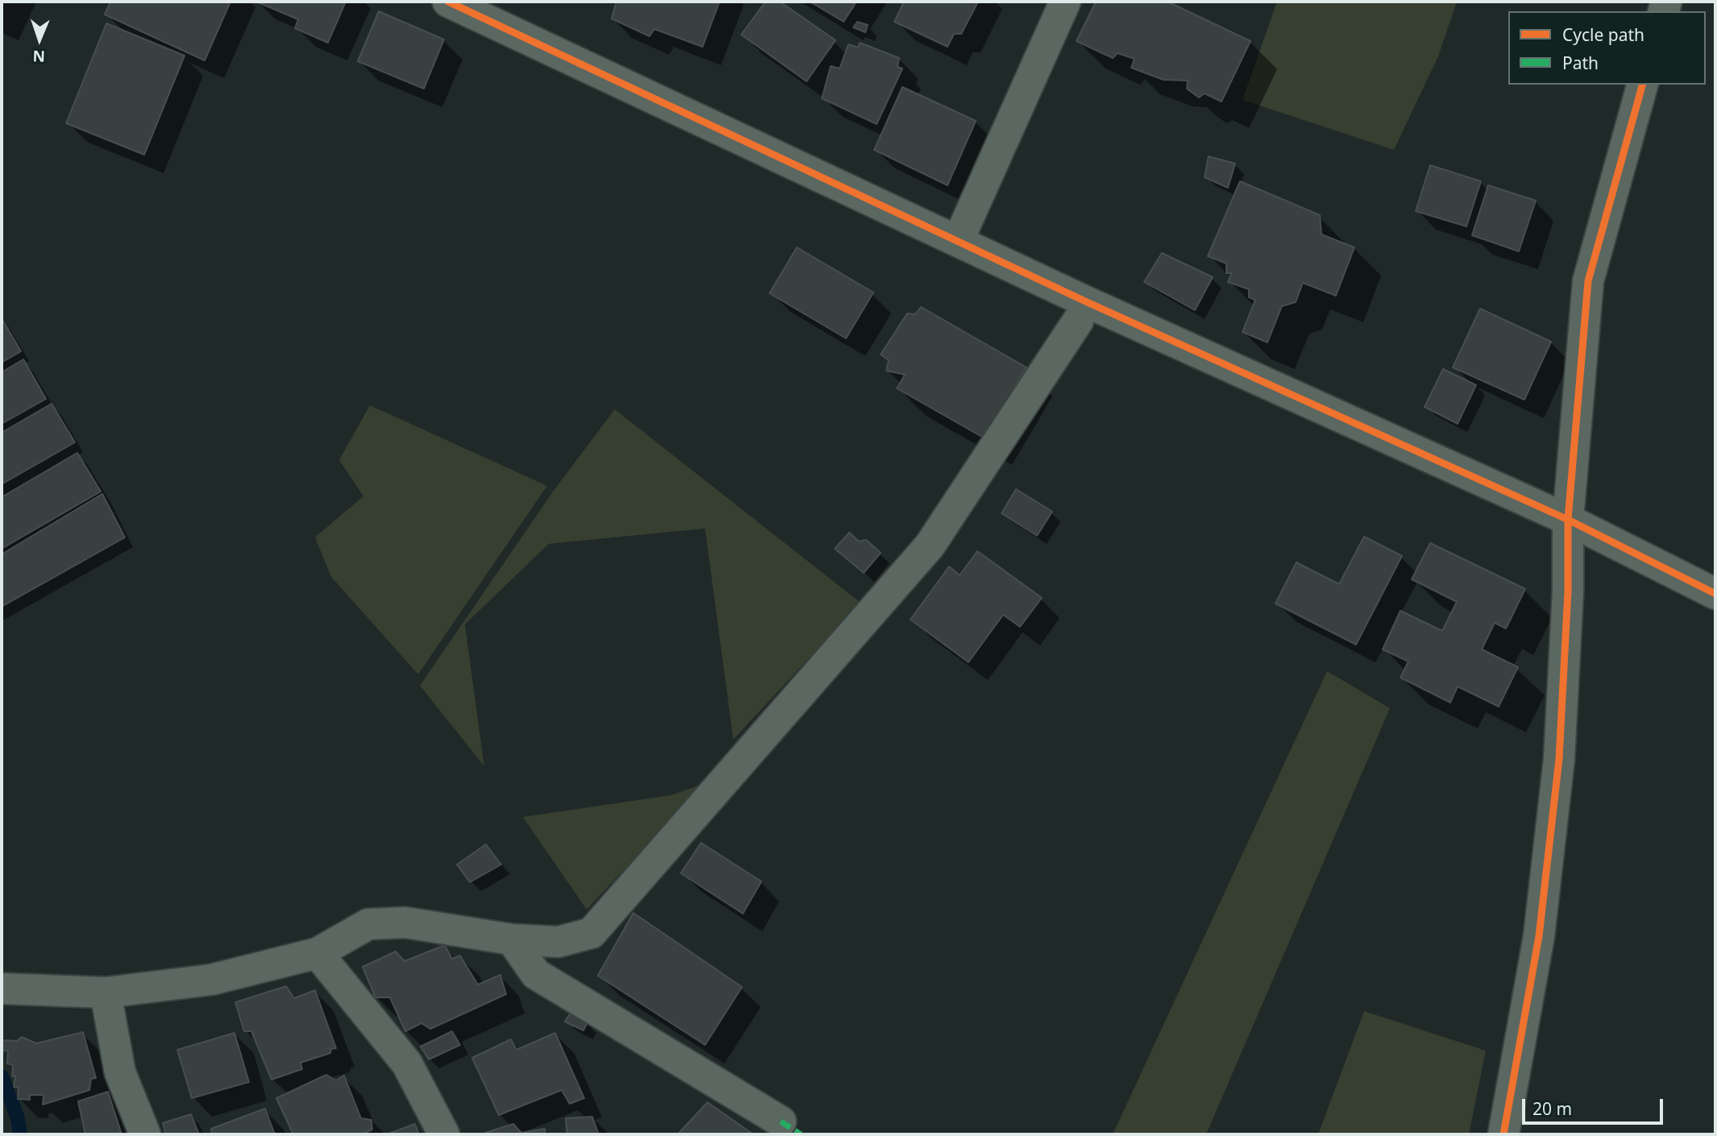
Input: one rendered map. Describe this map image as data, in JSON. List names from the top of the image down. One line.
{"legend":["Cycle path","Path"],"scale_bar":"20 m","north":"bottom"}
